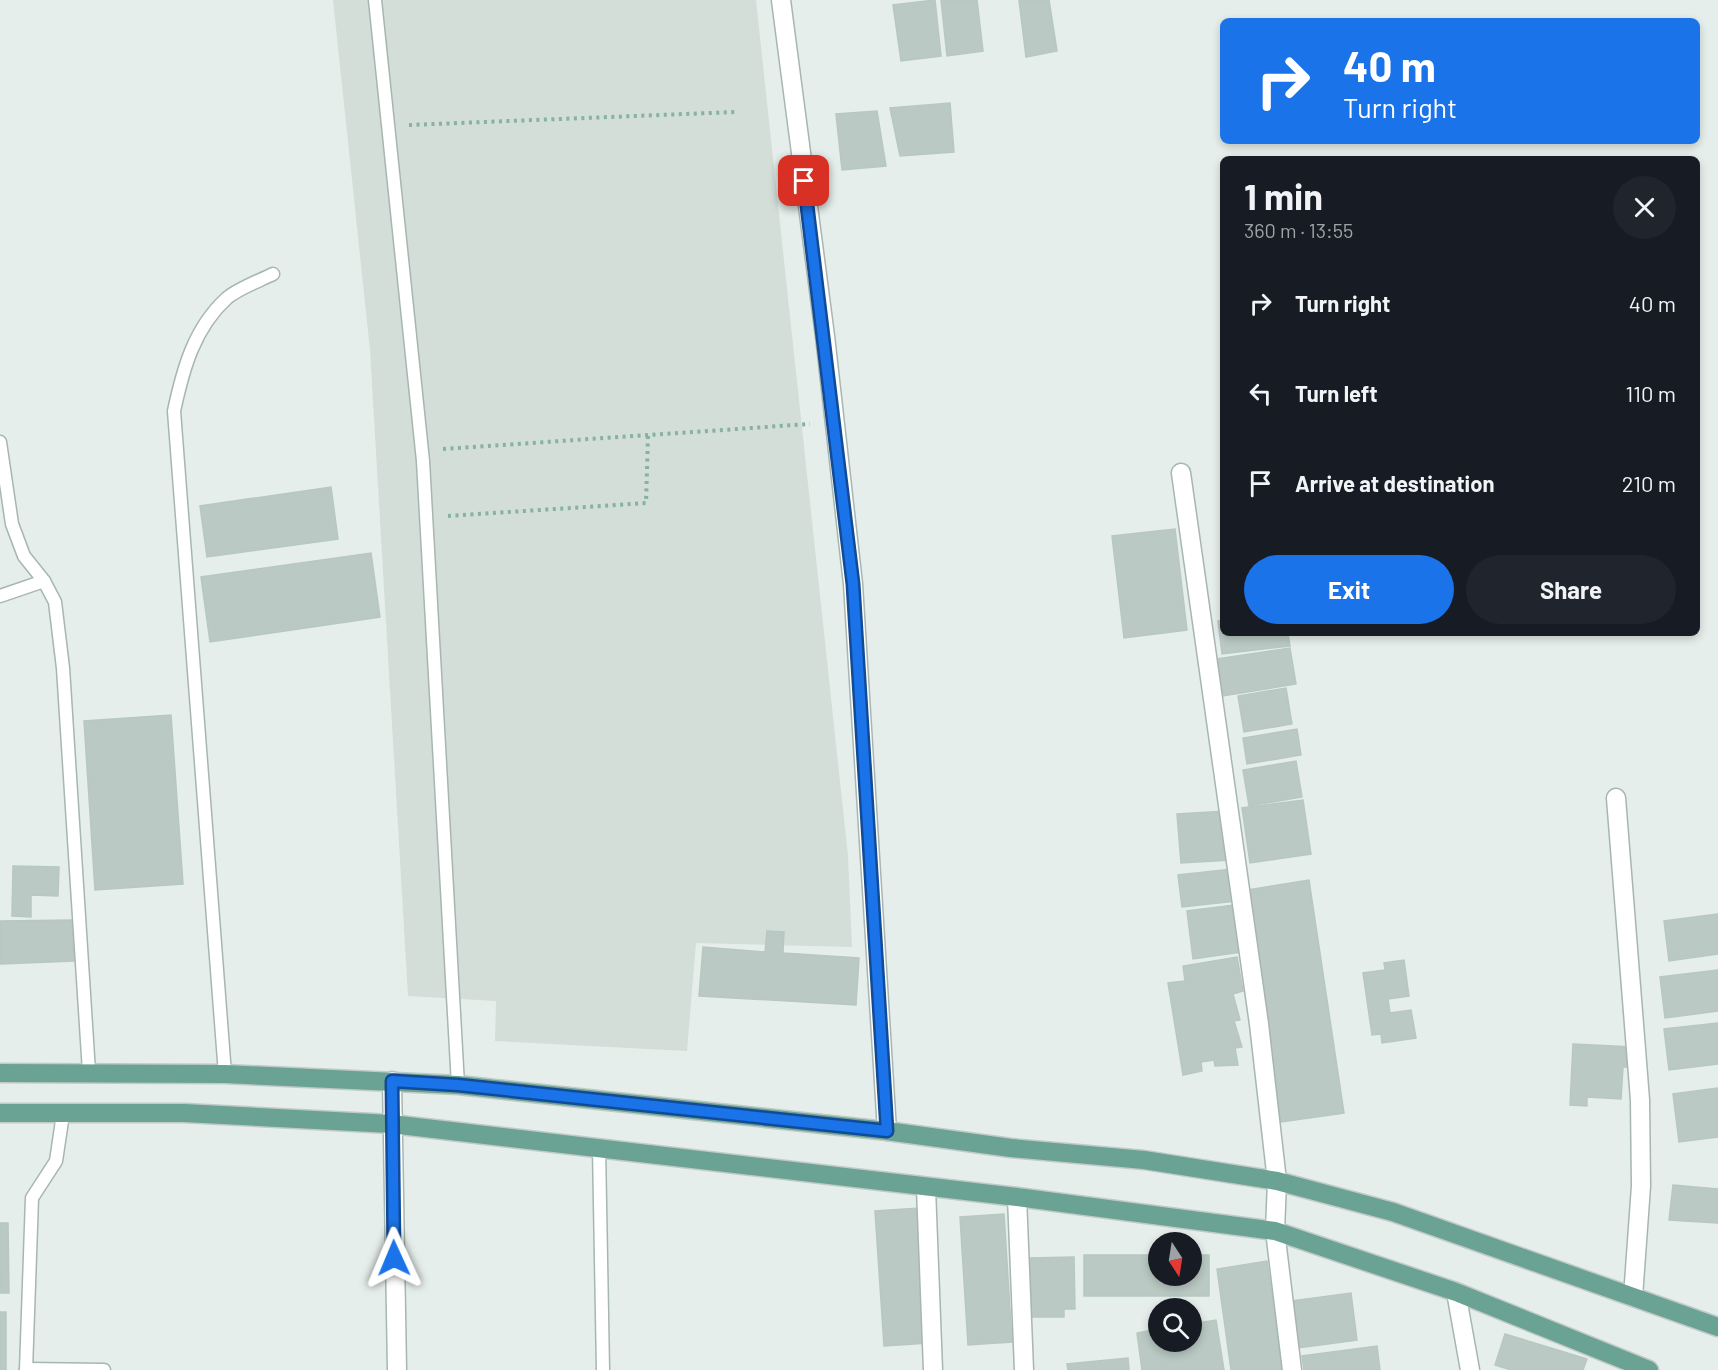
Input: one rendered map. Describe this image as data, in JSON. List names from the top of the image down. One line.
{"north":"bottom","page":{"turn":["40 m","Turn right"],"heading":["1 min","360 m · 13:55"],"list":[{"name":"Turn right","value":"40 m"},{"name":"Turn left","value":"110 m"},{"name":"Arrive at destination","value":"210 m"}],"buttons":["Exit","Share"]}}
